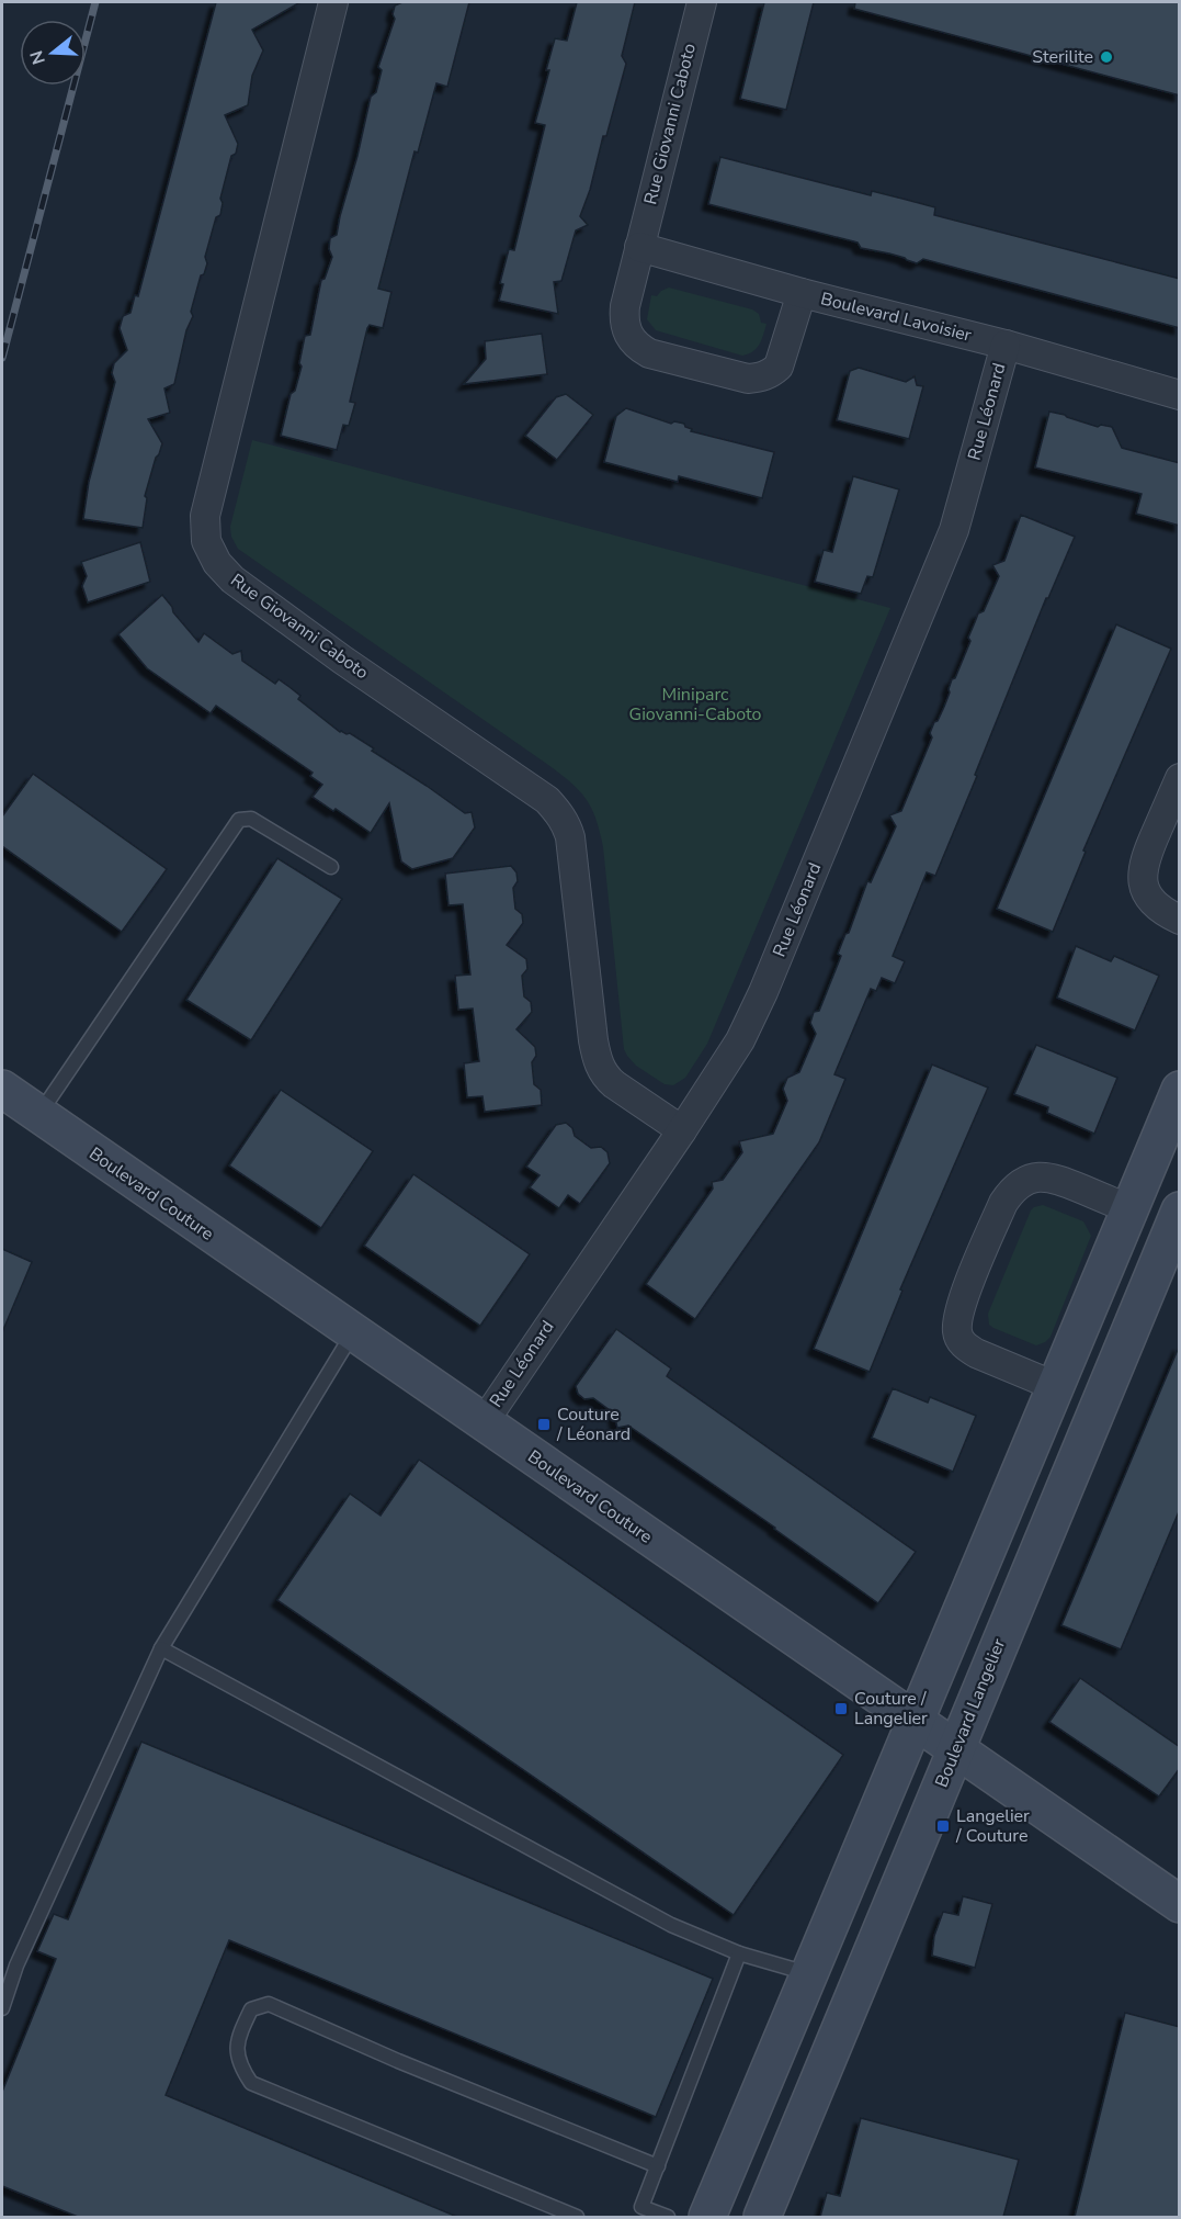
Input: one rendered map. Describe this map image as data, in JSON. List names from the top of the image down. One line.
{"streets":{"main road":["Boulevard Couture","Boulevard Langelier"],"street":["Rue Giovanni Caboto","Boulevard Lavoisier","Rue Léonard"]},"crossings":[["Rue Giovanni Caboto","Boulevard Lavoisier"],["Rue Giovanni Caboto","Rue Léonard"],["Boulevard Lavoisier","Rue Léonard"],["Rue Léonard","Boulevard Couture"],["Boulevard Couture","Boulevard Langelier"]],"parks":["Miniparc Giovanni-Caboto"],"places":{"other":["Sterilite"],"transit":["Couture / Léonard","Couture / Langelier","Langelier / Couture"]},"north":"left"}
